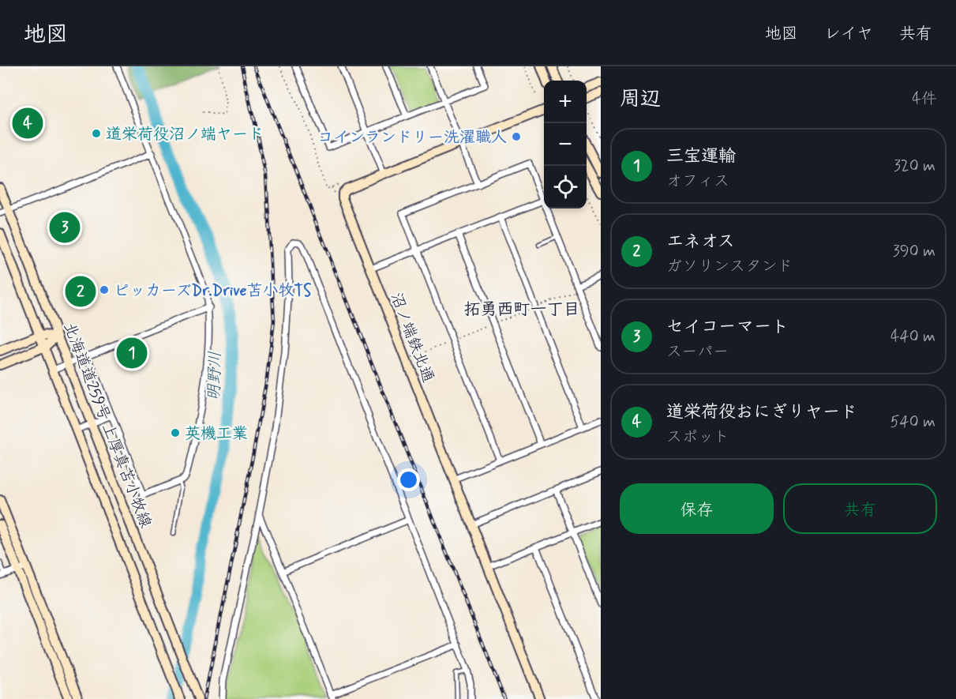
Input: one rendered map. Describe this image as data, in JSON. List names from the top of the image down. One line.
{"streets":{"street":["沼ノ端鉄北通","北海道道259号 上厚真苫小牧線"]},"districts":["拓勇西町一丁目"],"water":["明野川"],"places":["道栄荷役沼ノ端ヤード","コインランドリー洗濯職人","ピッカーズDr.Drive苫小牧TS","英機工業"],"page":{"header":"地図","nav":["地図","レイヤ","共有"],"heading":["周辺","4件"],"map_buttons":["+","−"],"pins":["4","3","2","1"],"list":[{"mark":"1","name":"三宝運輸","note":"オフィス","value":"320 m"},{"mark":"2","name":"エネオス","note":"ガソリンスタンド","value":"390 m"},{"mark":"3","name":"セイコーマート","note":"スーパー","value":"440 m"},{"mark":"4","name":"道栄荷役おにぎりヤード","note":"スポット","value":"540 m"}],"buttons":["保存","共有"]}}
